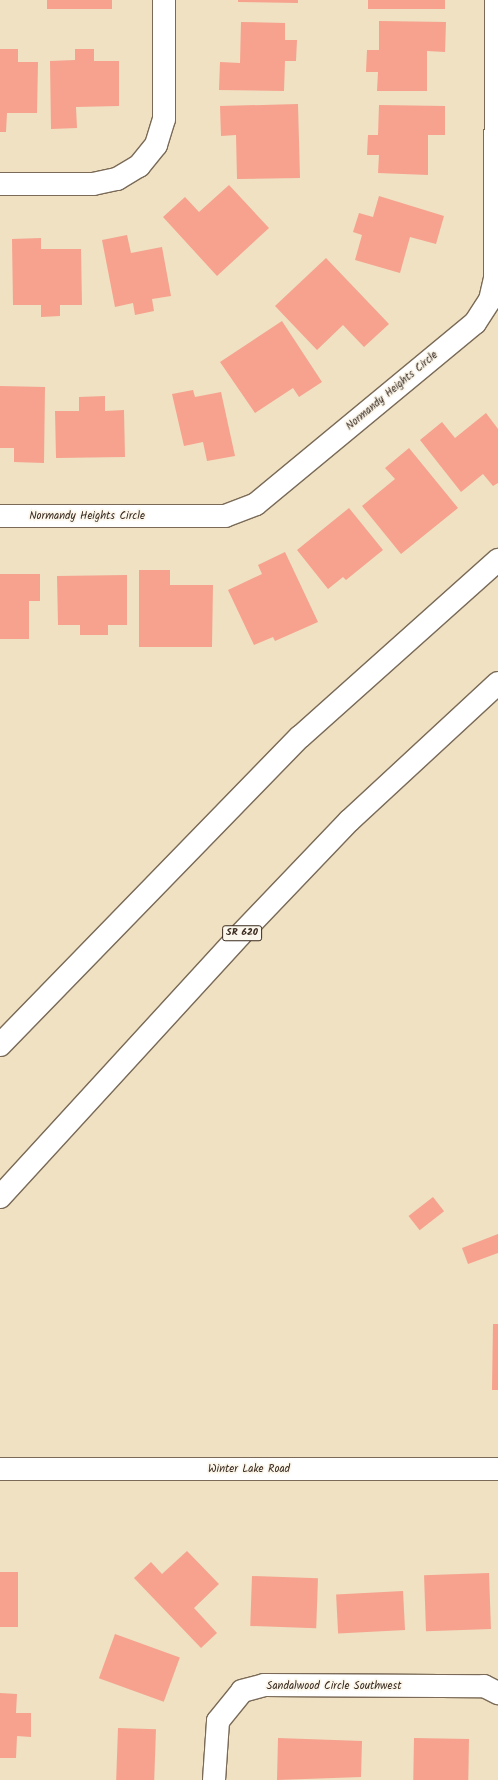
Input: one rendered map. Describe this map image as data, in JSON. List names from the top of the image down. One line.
{"streets":{"street":["Normandy Heights Circle","SR 620","Winter Lake Road","Sandalwood Circle Southwest"]}}
